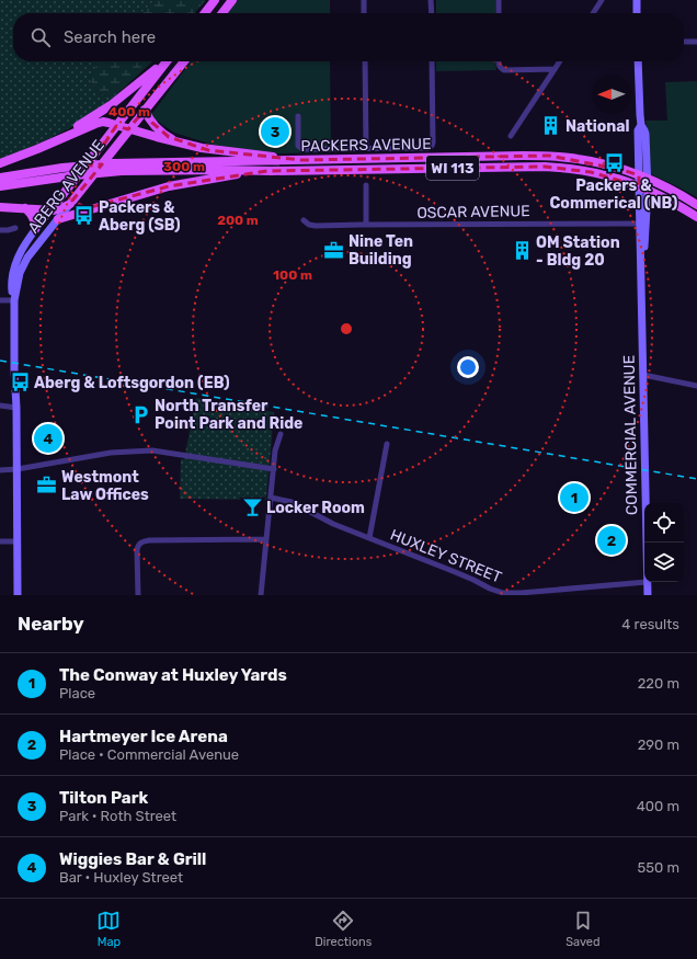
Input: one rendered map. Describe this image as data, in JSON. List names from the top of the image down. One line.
{"streets":{"main road":["PACKERS AVENUE","WI 113","ABERG AVENUE"],"street":["OSCAR AVENUE","COMMERCIAL AVENUE","HUXLEY STREET"]},"crossings":[["PACKERS AVENUE","COMMERCIAL AVENUE"],["OSCAR AVENUE","COMMERCIAL AVENUE"],["COMMERCIAL AVENUE","HUXLEY STREET"]],"places":{"building":["National","OM Station - Bldg 20"],"bus stop":["Packers & Commerical (NB)","Packers & Aberg (SB)","Aberg & Loftsgordon (EB)"],"office":["Nine Ten Building","Westmont Law Offices"],"parking":["North Transfer Point Park and Ride"],"bar":["Locker Room"]},"north":"left","page":{"search":"Search here","pins":["3","4","1","2"],"heading":["Nearby","4 results"],"list":[{"mark":"1","name":"The Conway at Huxley Yards","note":"Place","value":"220 m"},{"mark":"2","name":"Hartmeyer Ice Arena","note":"Place · Commercial Avenue","value":"290 m"},{"mark":"3","name":"Tilton Park","note":"Park · Roth Street","value":"400 m"},{"mark":"4","name":"Wiggies Bar & Grill","note":"Bar · Huxley Street","value":"550 m"}],"nav":["Map","Directions","Saved"]},"rings":["400 m","300 m","200 m","100 m"]}
